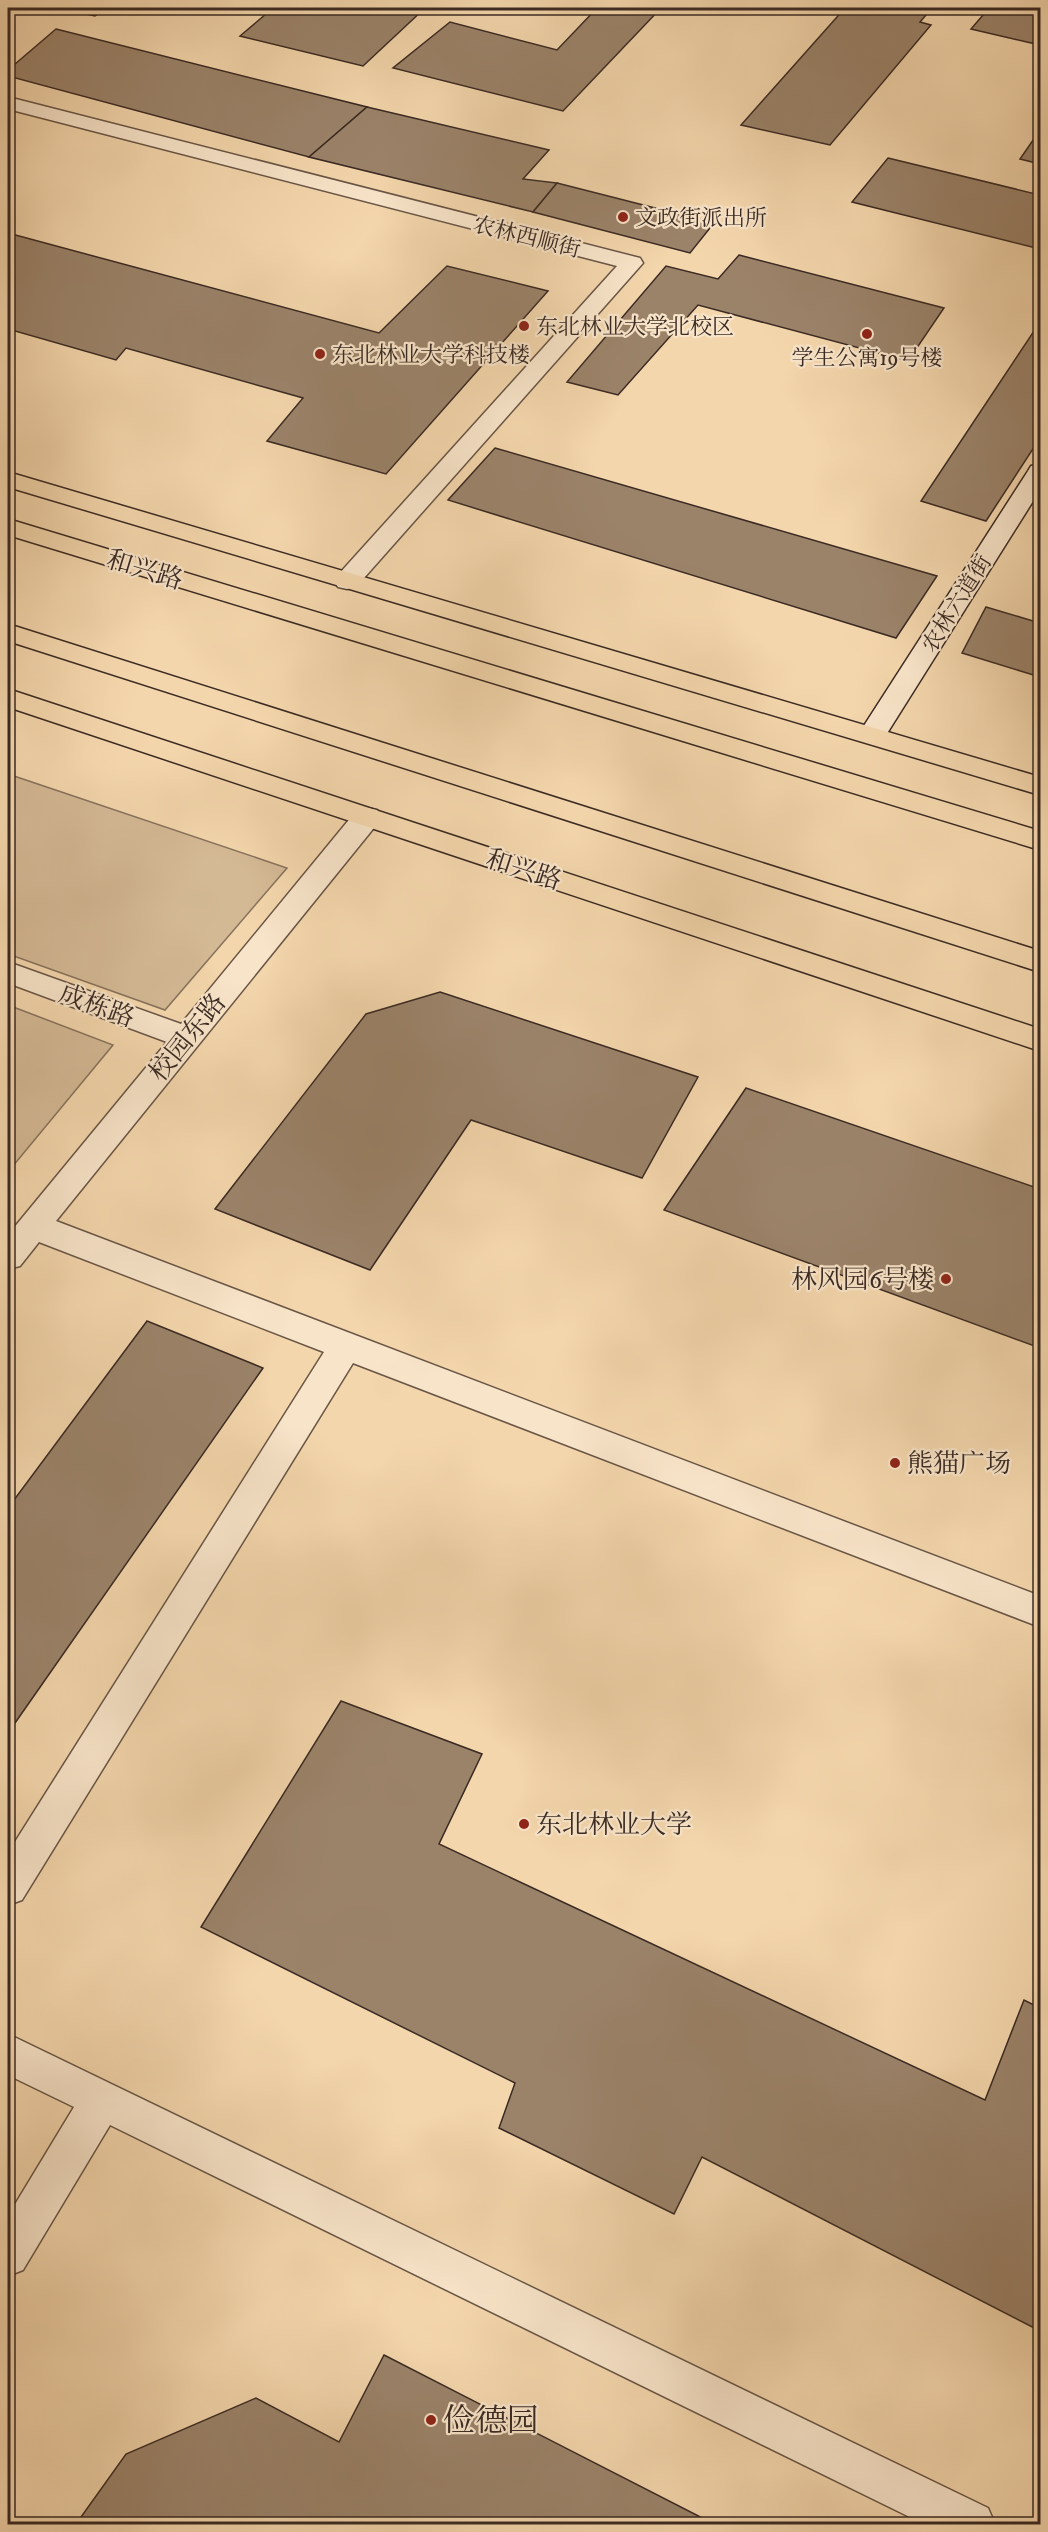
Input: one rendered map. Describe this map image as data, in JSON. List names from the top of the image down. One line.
{"streets":{"highway":["和兴路"],"street":["农林西顺街","农林六道街","成栋路","校园东路"]},"crossings":[["农林西顺街","和兴路"],["和兴路","农林六道街"],["和兴路","校园东路"],["成栋路","校园东路"]],"places":["文政街派出所","东北林业大学北校区","学生公寓19号楼","东北林业大学科技楼","林风园6号楼","熊猫广场","东北林业大学","俭德园"]}
